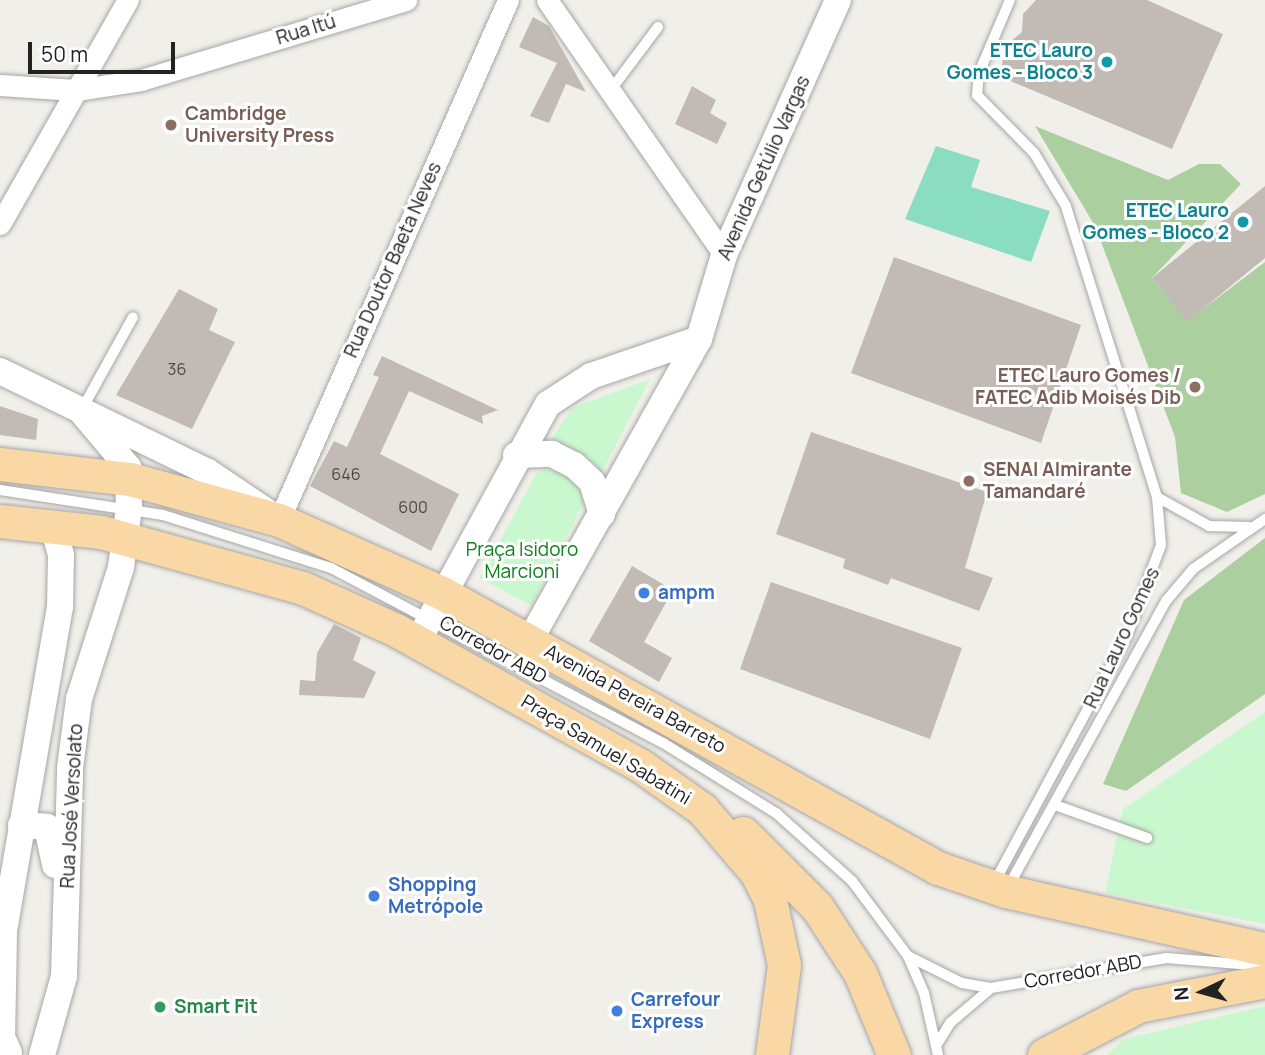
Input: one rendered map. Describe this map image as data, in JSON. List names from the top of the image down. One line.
{"streets":{"main road":["Avenida Pereira Barreto","Praça Samuel Sabatini"],"street":["Rua Itú","Avenida Getúlio Vargas","Rua Doutor Baeta Neves","Rua José Versolato"],"lane":["Rua Lauro Gomes","Corredor ABD"]},"crossings":[["Avenida Getúlio Vargas","Avenida Pereira Barreto"],["Rua Doutor Baeta Neves","Avenida Pereira Barreto"],["Rua Lauro Gomes","Avenida Pereira Barreto"],["Corredor ABD","Avenida Pereira Barreto"],["Corredor ABD","Praça Samuel Sabatini"],["Avenida Pereira Barreto","Praça Samuel Sabatini"],["Avenida Pereira Barreto","Rua José Versolato"]],"parks":["Praça Isidoro Marcioni"],"places":["ETEC Lauro Gomes - Bloco 3","Cambridge University Press","ETEC Lauro Gomes - Bloco 2","ETEC Lauro Gomes / FATEC Adib Moisés Dib","SENAI Almirante Tamandaré","ampm","Shopping Metrópole","Smart Fit","Carrefour Express"],"house_numbers":["36","646","600"],"scale_bar":"50 m","north":"left"}
